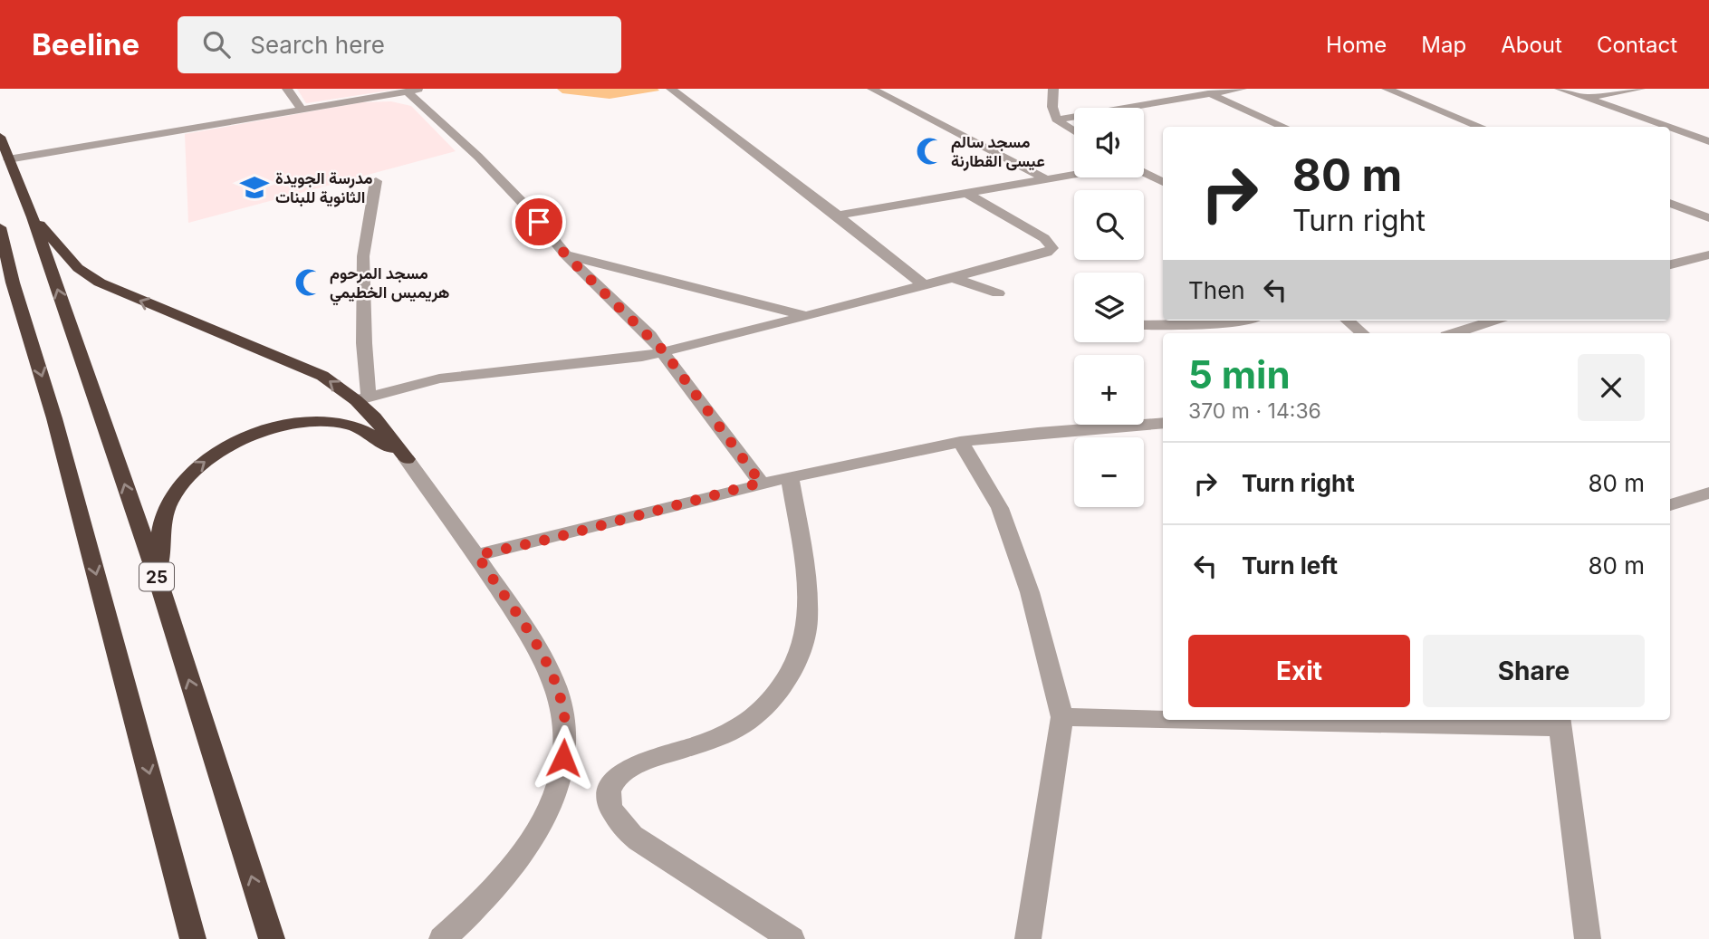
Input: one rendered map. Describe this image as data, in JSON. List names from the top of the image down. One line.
{"streets":{"highway":["25"]},"places":{"mosque":["مسجد سالم عيسى القطارنة","مسجد المرحوم هريميس الخطيمي"],"school or university":["مدرسة الجويدة الثانوية للبنات"]},"page":{"header":"Beeline","search":"Search here","nav":["Home","Map","About","Contact"],"map_buttons":["+","−"],"turn":["80 m","Turn right"],"then":"Then","heading":["5 min","370 m · 14:36"],"list":[{"name":"Turn right","value":"80 m"},{"name":"Turn left","value":"80 m"}],"buttons":["Exit","Share"]}}
